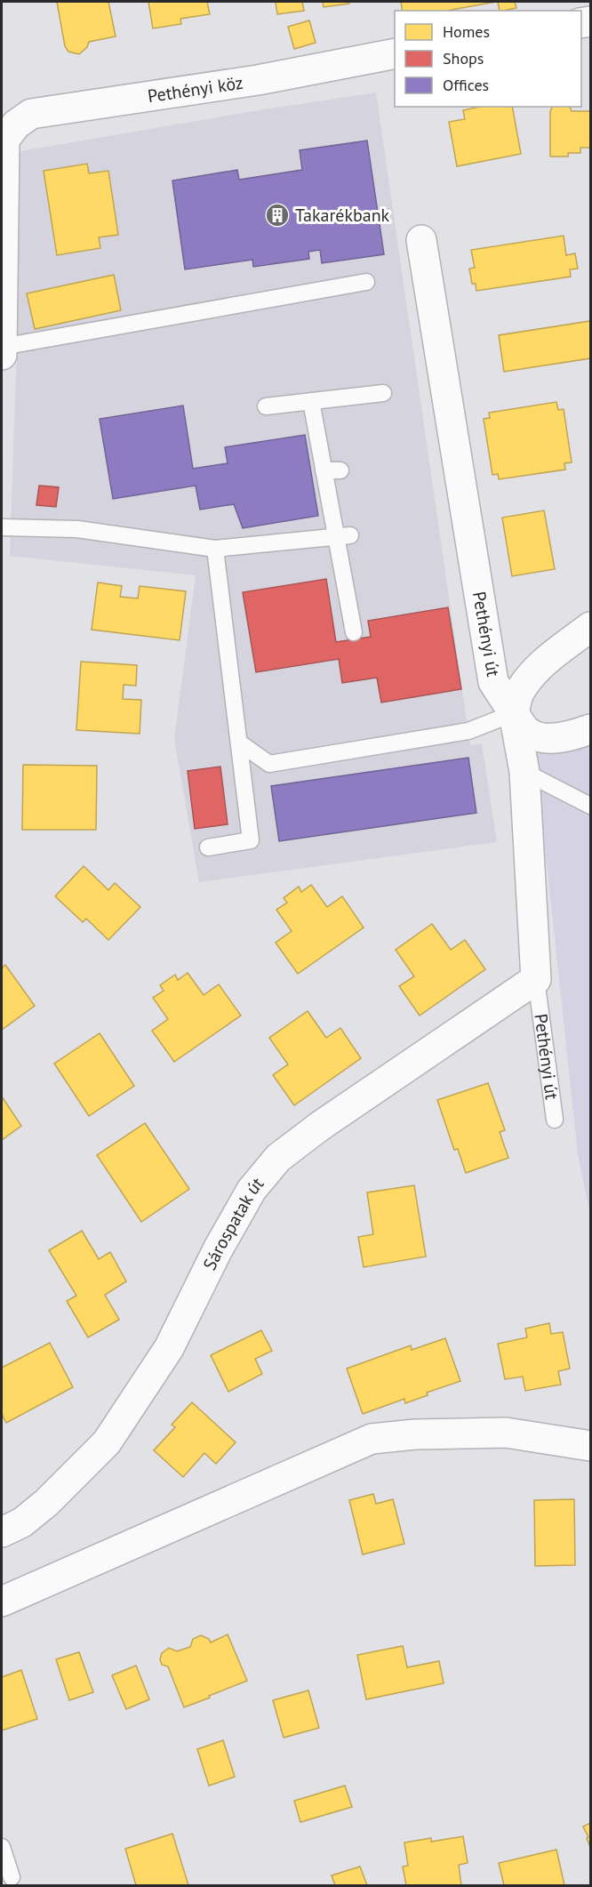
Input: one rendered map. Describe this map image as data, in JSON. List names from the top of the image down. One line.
{"streets":{"street":["Pethényi köz","Pethényi út","Sárospatak út"]},"crossings":[["Pethényi út","Sárospatak út"]],"places":{"building":["Takarékbank"]},"legend":["Homes","Shops","Offices"]}
